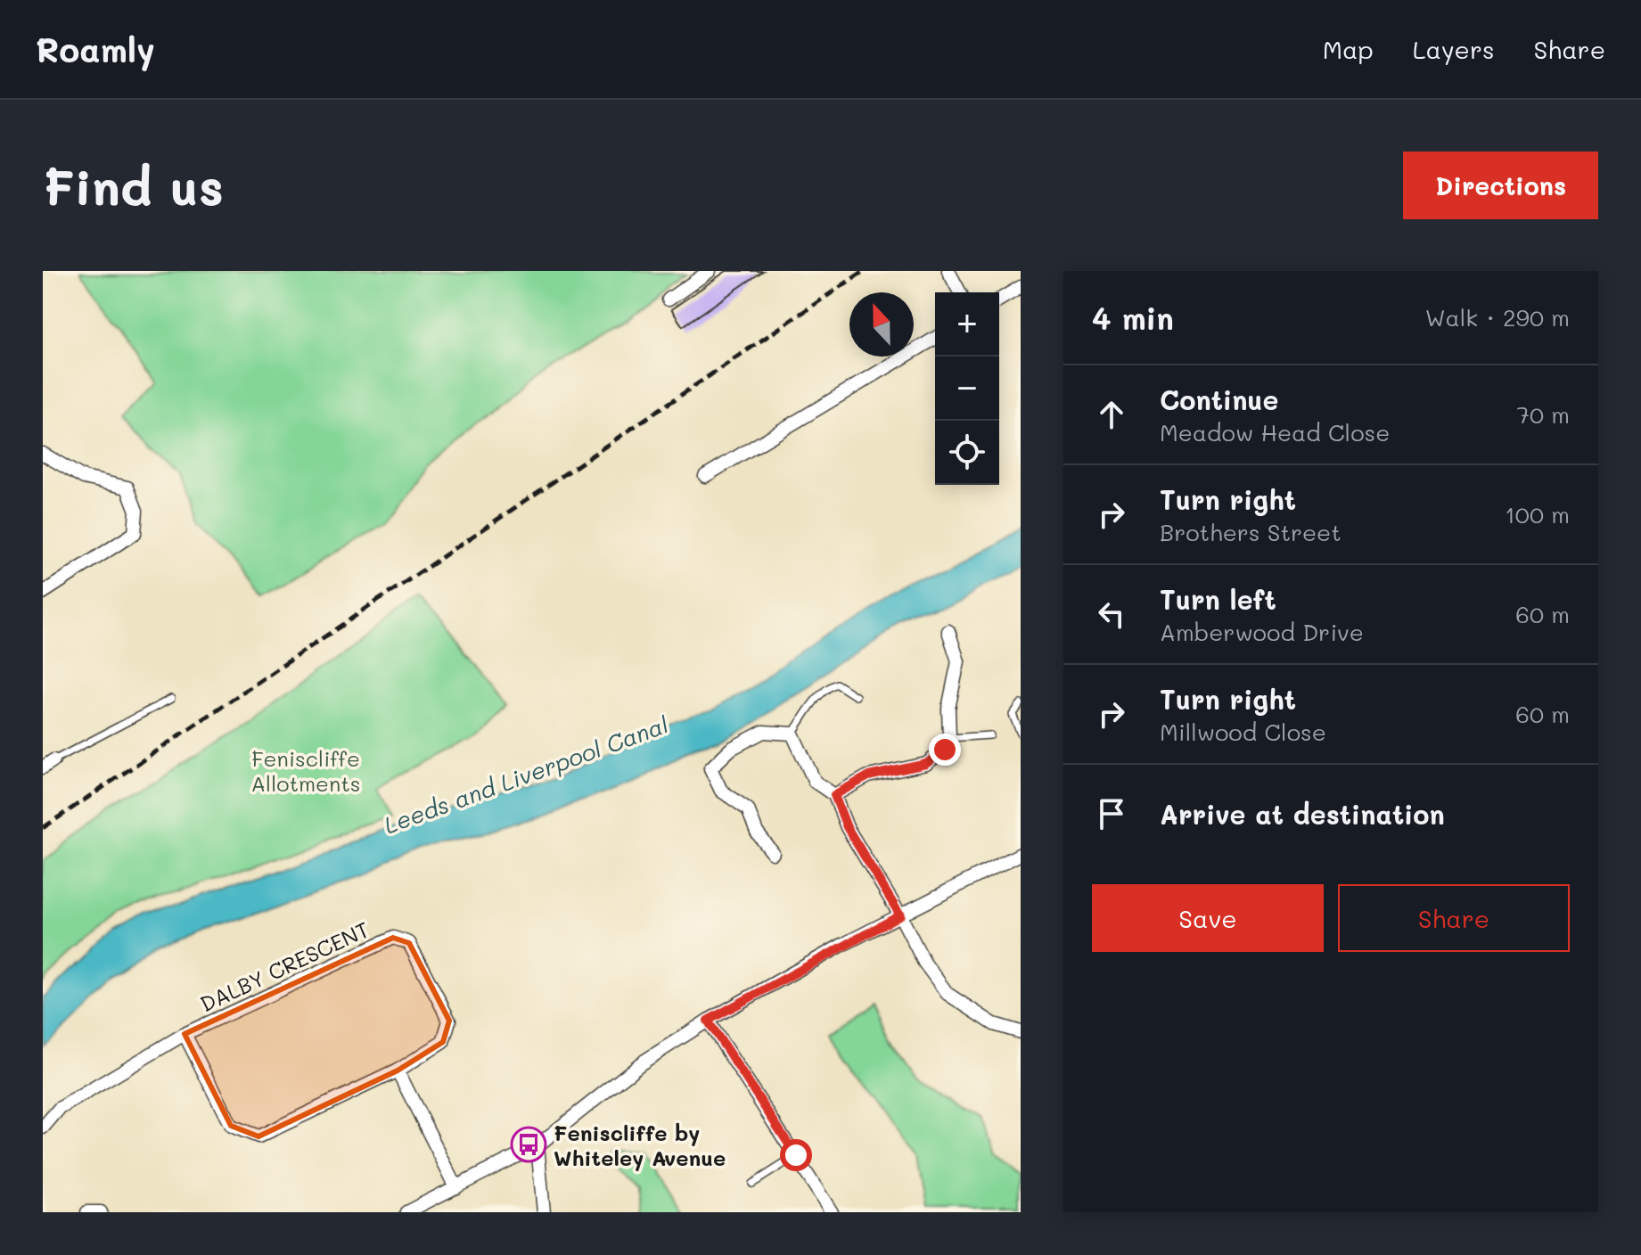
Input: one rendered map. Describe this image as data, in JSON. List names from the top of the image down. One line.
{"streets":{"street":["DALBY CRESCENT"]},"water":["Leeds and Liverpool Canal"],"parks":["Feniscliffe Allotments"],"places":{"bus stop":["Feniscliffe by Whiteley Avenue"]},"north":"top","page":{"header":"Roamly","nav":["Map","Layers","Share"],"buttons":["Directions",["Save","Share"]],"title":"Find us","heading":["4 min","Walk · 290 m"],"map_buttons":["+","−"],"list":[["Continue","Meadow Head Close","70 m"],["Turn right","Brothers Street","100 m"],["Turn left","Amberwood Drive","60 m"],["Turn right","Millwood Close","60 m"],"Arrive at destination"]}}
